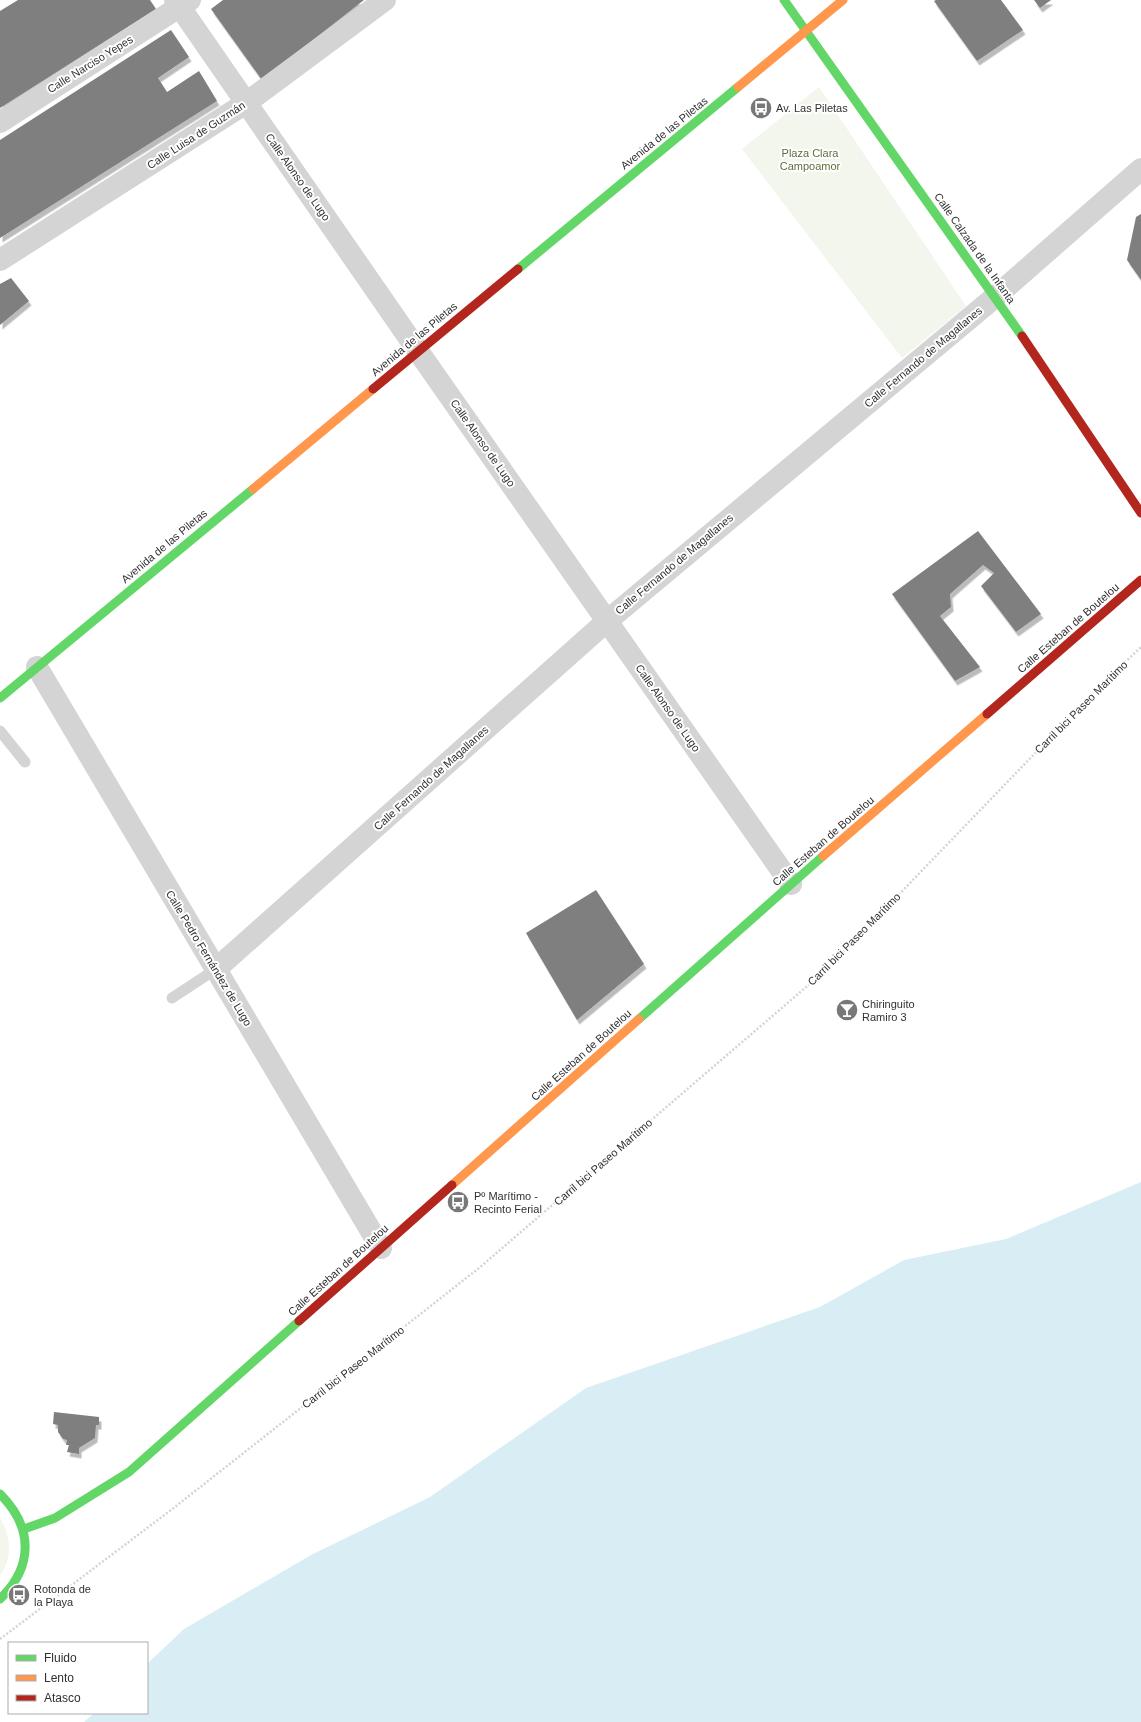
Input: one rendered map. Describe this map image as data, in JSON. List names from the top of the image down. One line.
{"streets":{"street":["Calle Narciso Yepes","Avenida de las Piletas","Calle Luisa de Guzmán","Calle Alonso de Lugo","Calle Calzada de la Infanta","Calle Fernando de Magallanes","Calle Esteban de Boutelou","Calle Pedro Fernández de Lugo"],"path":["Carril bici Paseo Marítimo"]},"crossings":[["Calle Narciso Yepes","Calle Alonso de Lugo"],["Avenida de las Piletas","Calle Alonso de Lugo"],["Avenida de las Piletas","Calle Calzada de la Infanta"],["Avenida de las Piletas","Calle Pedro Fernández de Lugo"],["Calle Luisa de Guzmán","Calle Alonso de Lugo"],["Calle Alonso de Lugo","Calle Fernando de Magallanes"],["Calle Alonso de Lugo","Calle Esteban de Boutelou"],["Calle Calzada de la Infanta","Calle Fernando de Magallanes"],["Calle Fernando de Magallanes","Calle Pedro Fernández de Lugo"],["Calle Esteban de Boutelou","Calle Pedro Fernández de Lugo"]],"parks":["Plaza Clara Campoamor"],"places":{"bus stop":["Av. Las Piletas","Pº Marítimo - Recinto Ferial","Rotonda de la Playa"],"bar":["Chiringuito Ramiro 3"]},"legend":["Fluido","Lento","Atasco"]}
